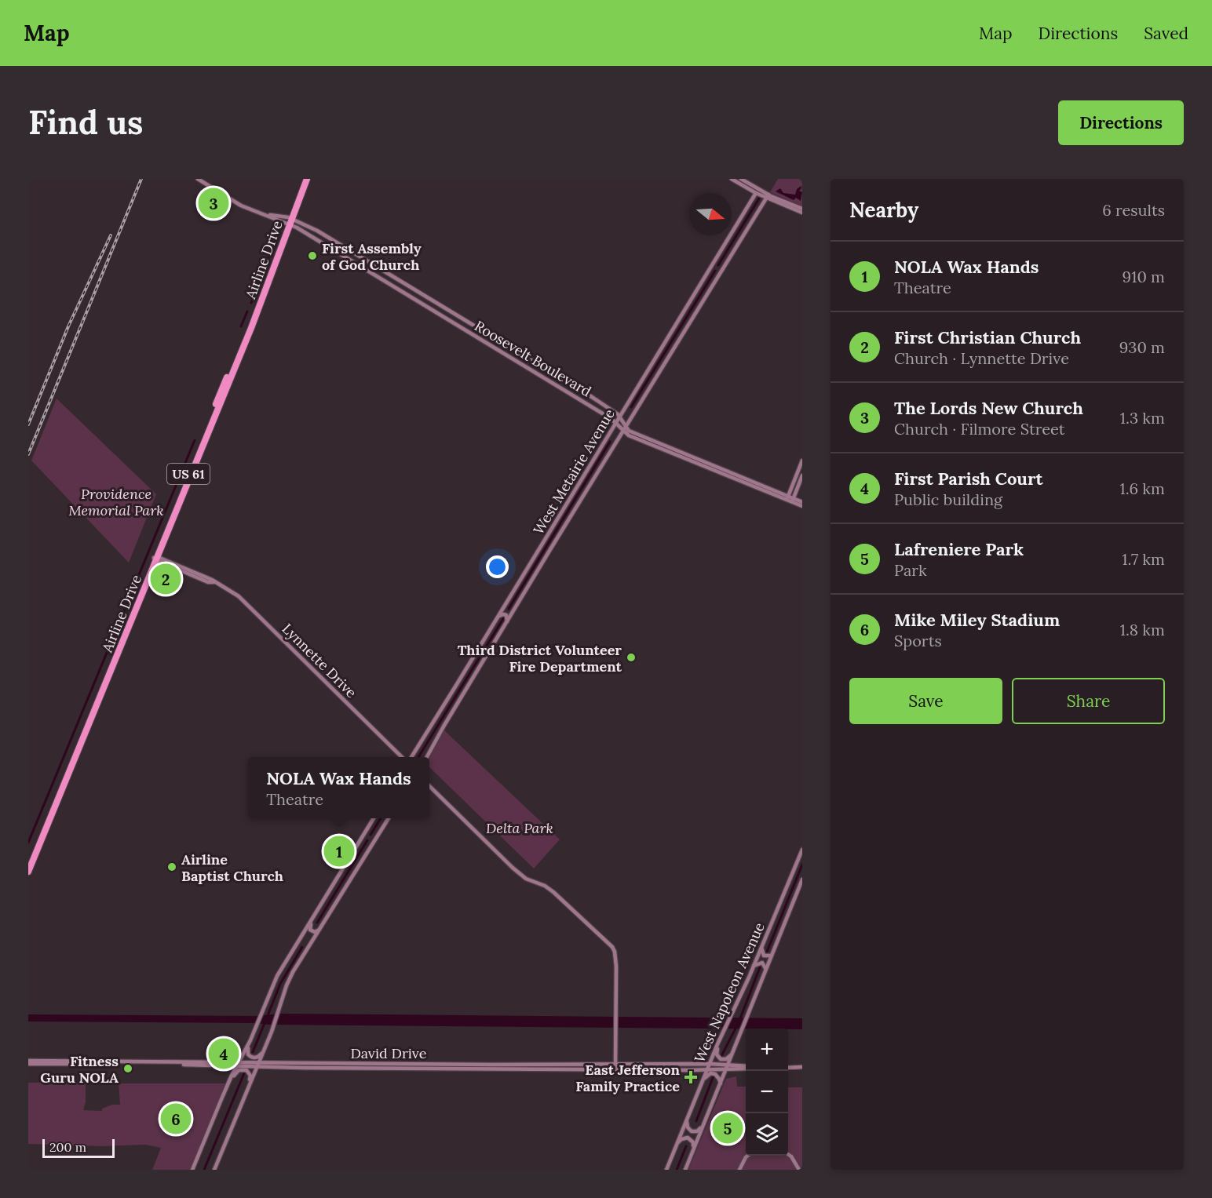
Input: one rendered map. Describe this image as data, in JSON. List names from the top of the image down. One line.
{"streets":{"highway":["Airline Drive","US 61"],"main road":["Roosevelt Boulevard","West Metairie Avenue","Lynnette Drive","West Napoleon Avenue","David Drive"]},"crossings":[["Airline Drive","Roosevelt Boulevard"],["Airline Drive","Lynnette Drive"],["Roosevelt Boulevard","West Metairie Avenue"],["West Napoleon Avenue","David Drive"]],"parks":["Providence Memorial Park","Delta Park"],"places":{"other":["First Assembly of God Church","Third District Volunteer Fire Department","Airline Baptist Church","Fitness Guru NOLA"],"health":["East Jefferson Family Practice"]},"scale_bar":"200 m","north":"right","page":{"header":"Map","nav":["Map","Directions","Saved"],"buttons":["Directions",["Save","Share"]],"title":"Find us","heading":["Nearby","6 results"],"pins":["3","2","1","4","6","5"],"list":[{"mark":"1","name":"NOLA Wax Hands","note":"Theatre","value":"910 m"},{"mark":"2","name":"First Christian Church","note":"Church · Lynnette Drive","value":"930 m"},{"mark":"3","name":"The Lords New Church","note":"Church · Filmore Street","value":"1.3 km"},{"mark":"4","name":"First Parish Court","note":"Public building","value":"1.6 km"},{"mark":"5","name":"Lafreniere Park","note":"Park","value":"1.7 km"},{"mark":"6","name":"Mike Miley Stadium","note":"Sports","value":"1.8 km"}],"popup":["NOLA Wax Hands","Theatre"],"map_buttons":["+","−"],"scale":"200 m"}}
